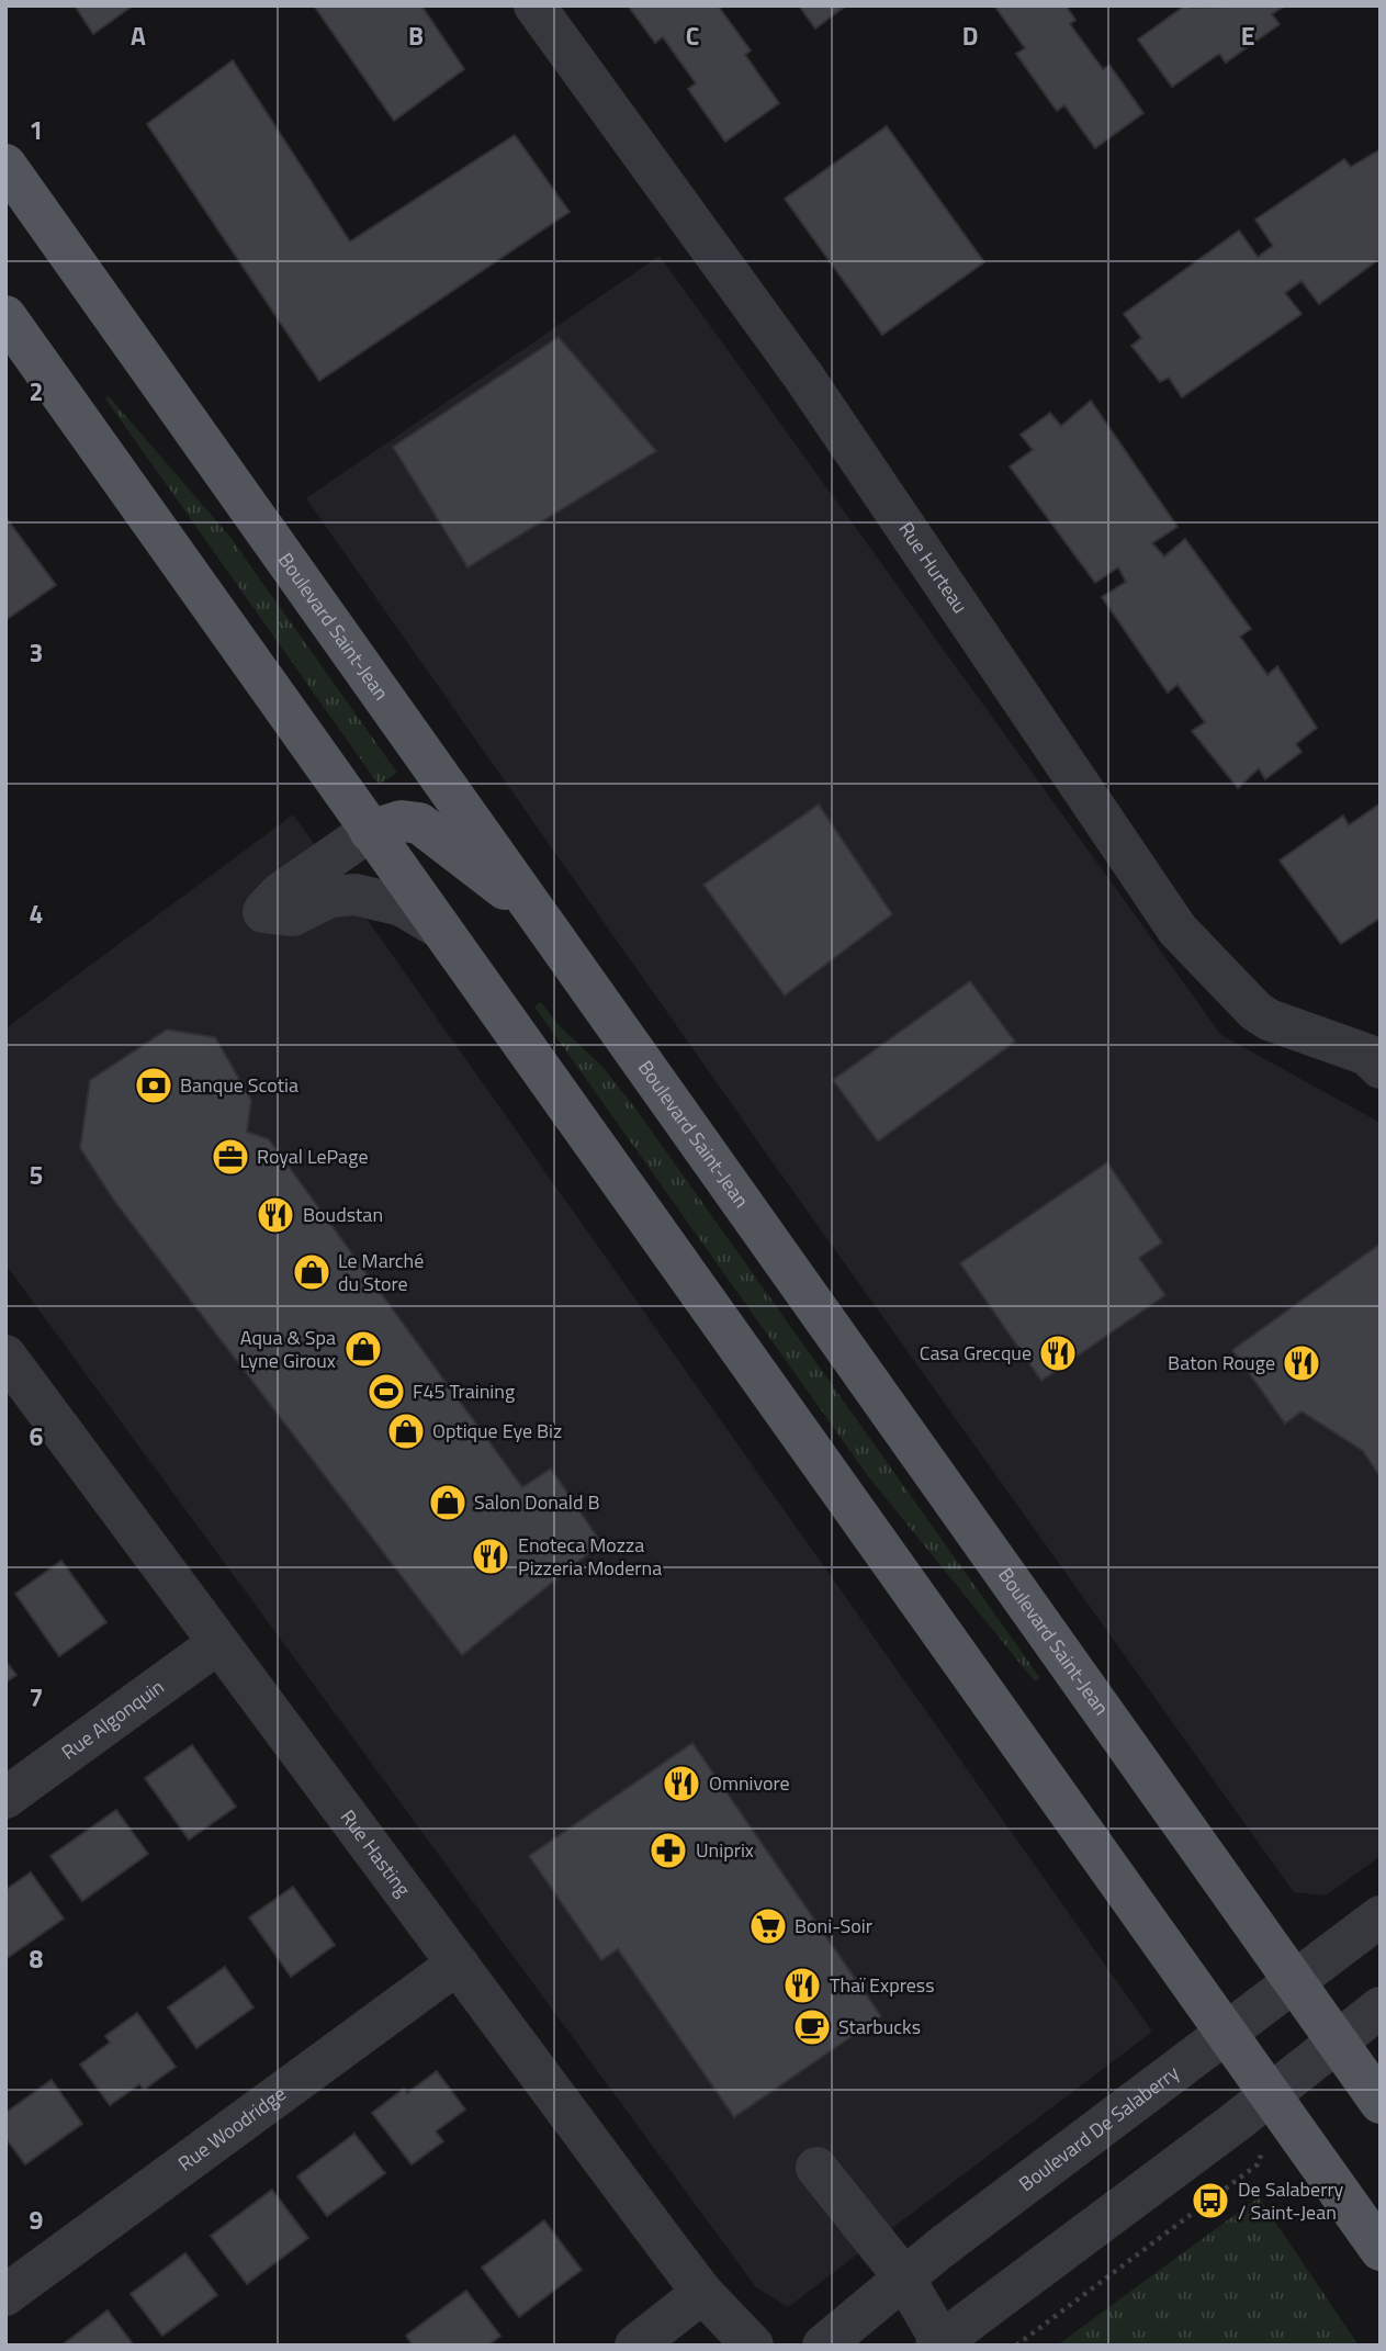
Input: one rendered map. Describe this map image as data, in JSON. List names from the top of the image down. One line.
{"streets":{"main road":["Boulevard Saint-Jean"],"street":["Rue Hurteau","Rue Algonquin","Rue Hasting","Boulevard De Salaberry","Rue Woodridge"]},"crossings":[["Boulevard Saint-Jean","Boulevard De Salaberry"],["Rue Algonquin","Rue Hasting"],["Rue Hasting","Rue Woodridge"]],"places":{"bank":["Banque Scotia"],"office":["Royal LePage"],"restaurant":["Boudstan","Casa Grecque","Baton Rouge","Enoteca Mozza Pizzeria Moderna","Omnivore","Thaï Express"],"shop":["Le Marché du Store","Aqua & Spa Lyne Giroux","Optique Eye Biz","Salon Donald B"],"sports":["F45 Training"],"pharmacy":["Uniprix"],"supermarket":["Boni-Soir"],"cafe":["Starbucks"],"bus stop":["De Salaberry / Saint-Jean"]},"grid":{"columns":["A","B","C","D","E"],"rows":["1","2","3","4","5","6","7","8","9"]}}
